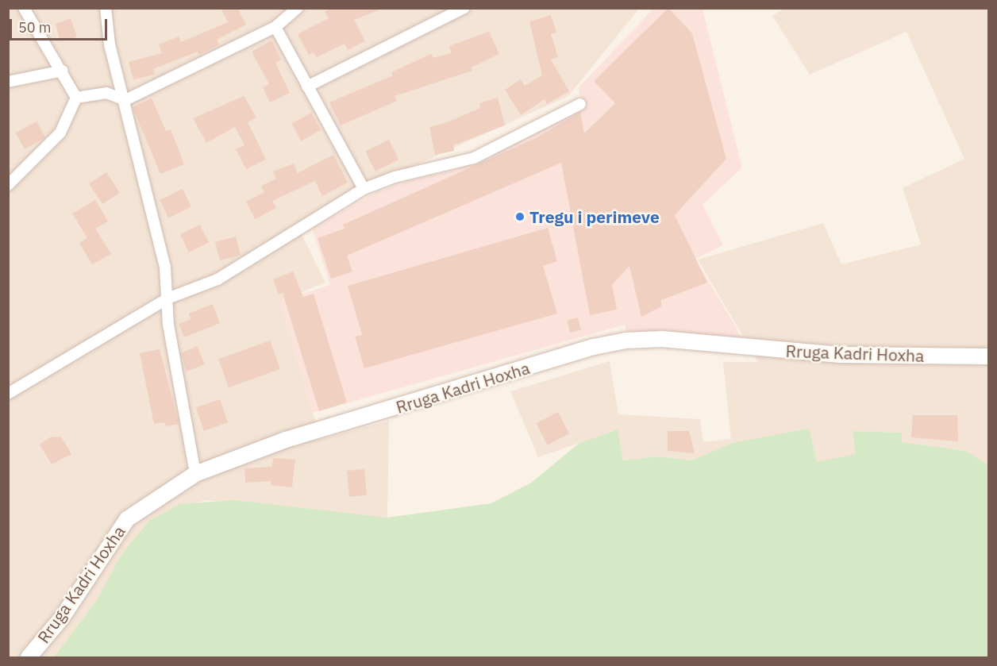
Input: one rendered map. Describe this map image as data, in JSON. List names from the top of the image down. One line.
{"streets":{"main road":["Rruga Kadri Hoxha"]},"places":["Tregu i perimeve"],"scale_bar":"50 m"}
